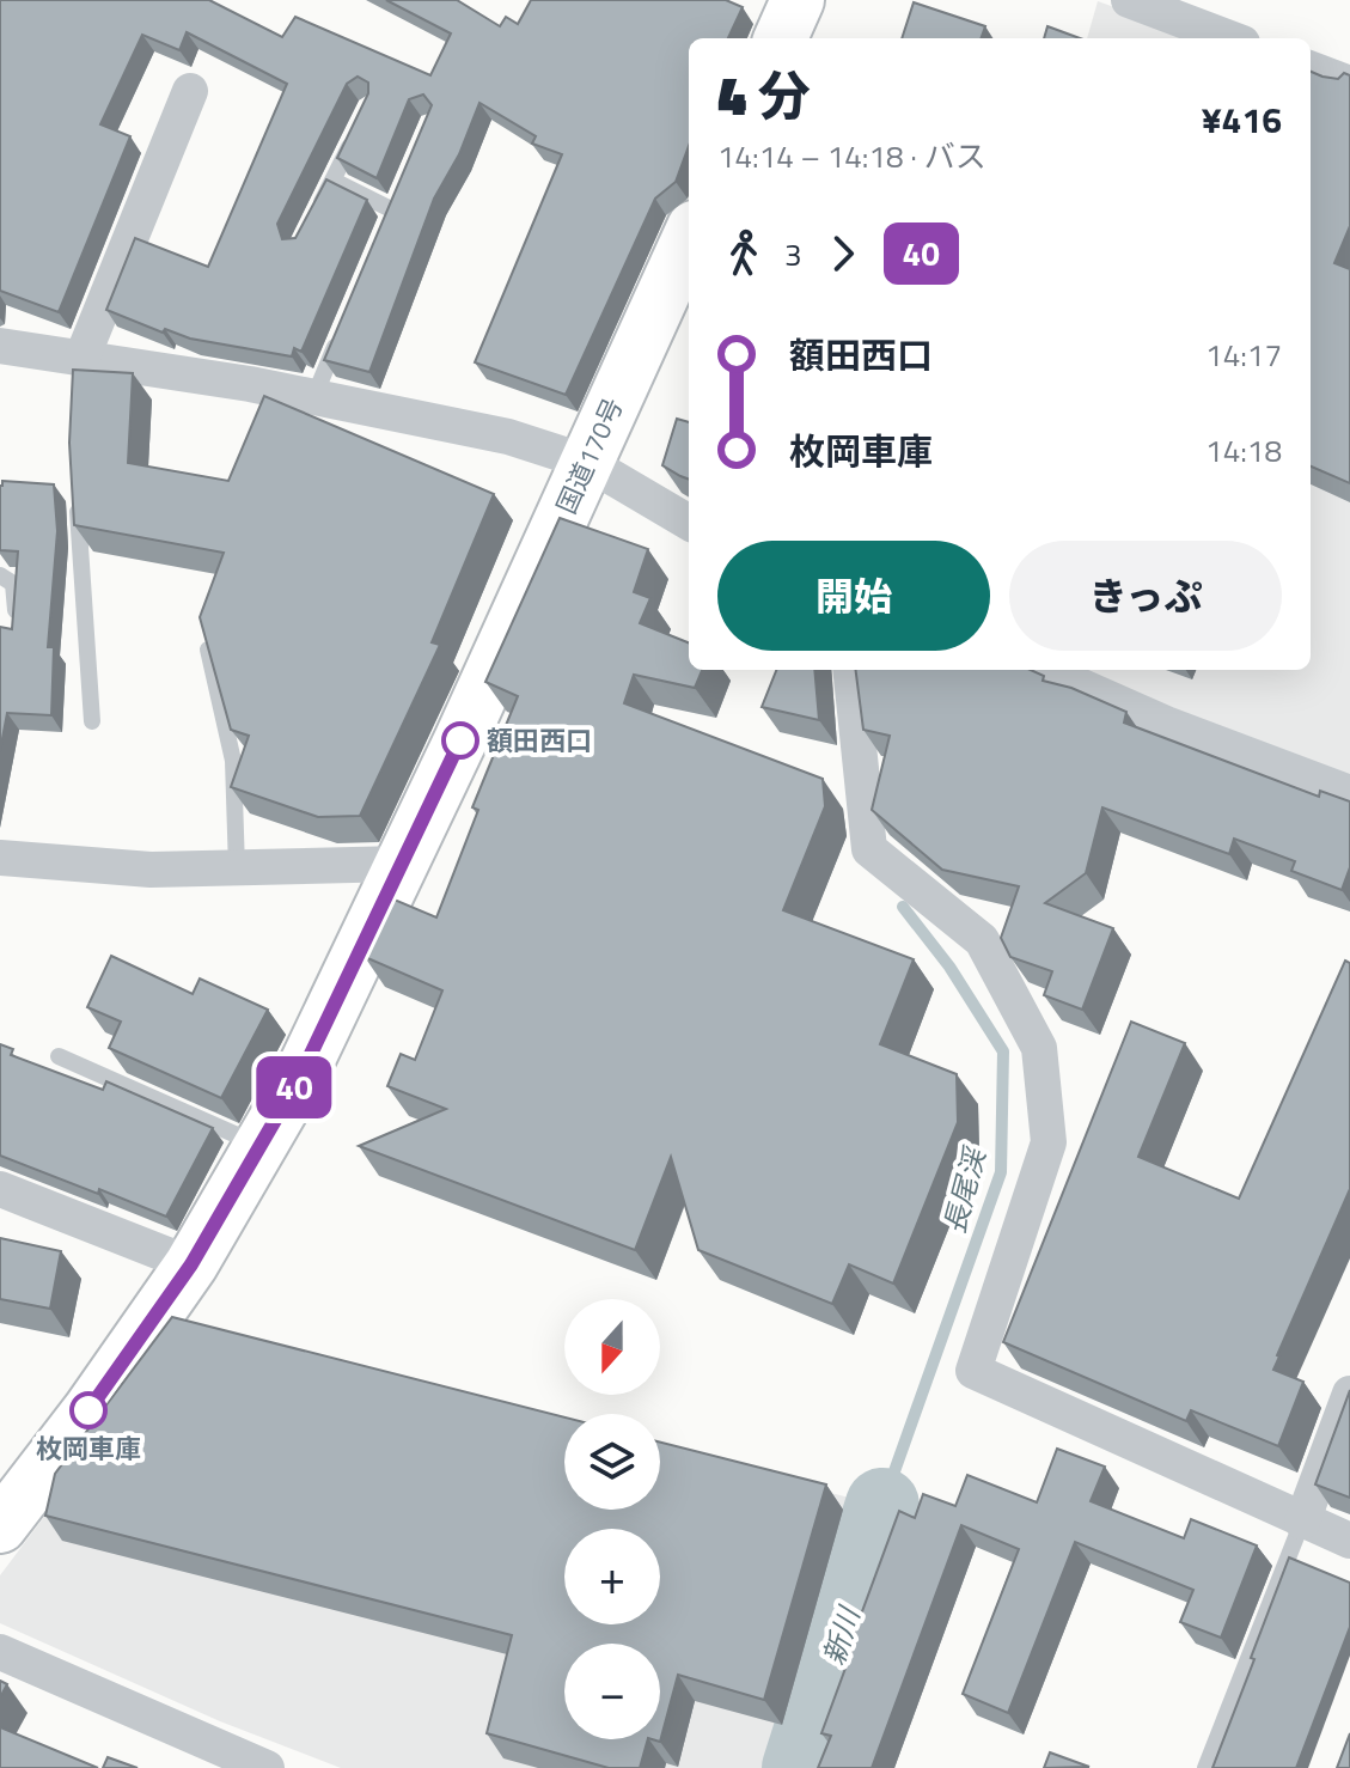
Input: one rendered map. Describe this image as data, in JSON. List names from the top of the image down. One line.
{"streets":{"highway":["国道170号"]},"water":["長尾渓","新川"],"places":["額田西口","枚岡車庫"],"lines":["bus line 40"],"north":"bottom","page":{"on_map":"40","heading":["4 分","14:14 – 14:18 · バス","¥416"],"legs":["3","40"],"list":[{"name":"額田西口","value":"14:17"},{"name":"枚岡車庫","value":"14:18"}],"buttons":["開始","きっぷ"],"map_buttons":["+","−"]}}
